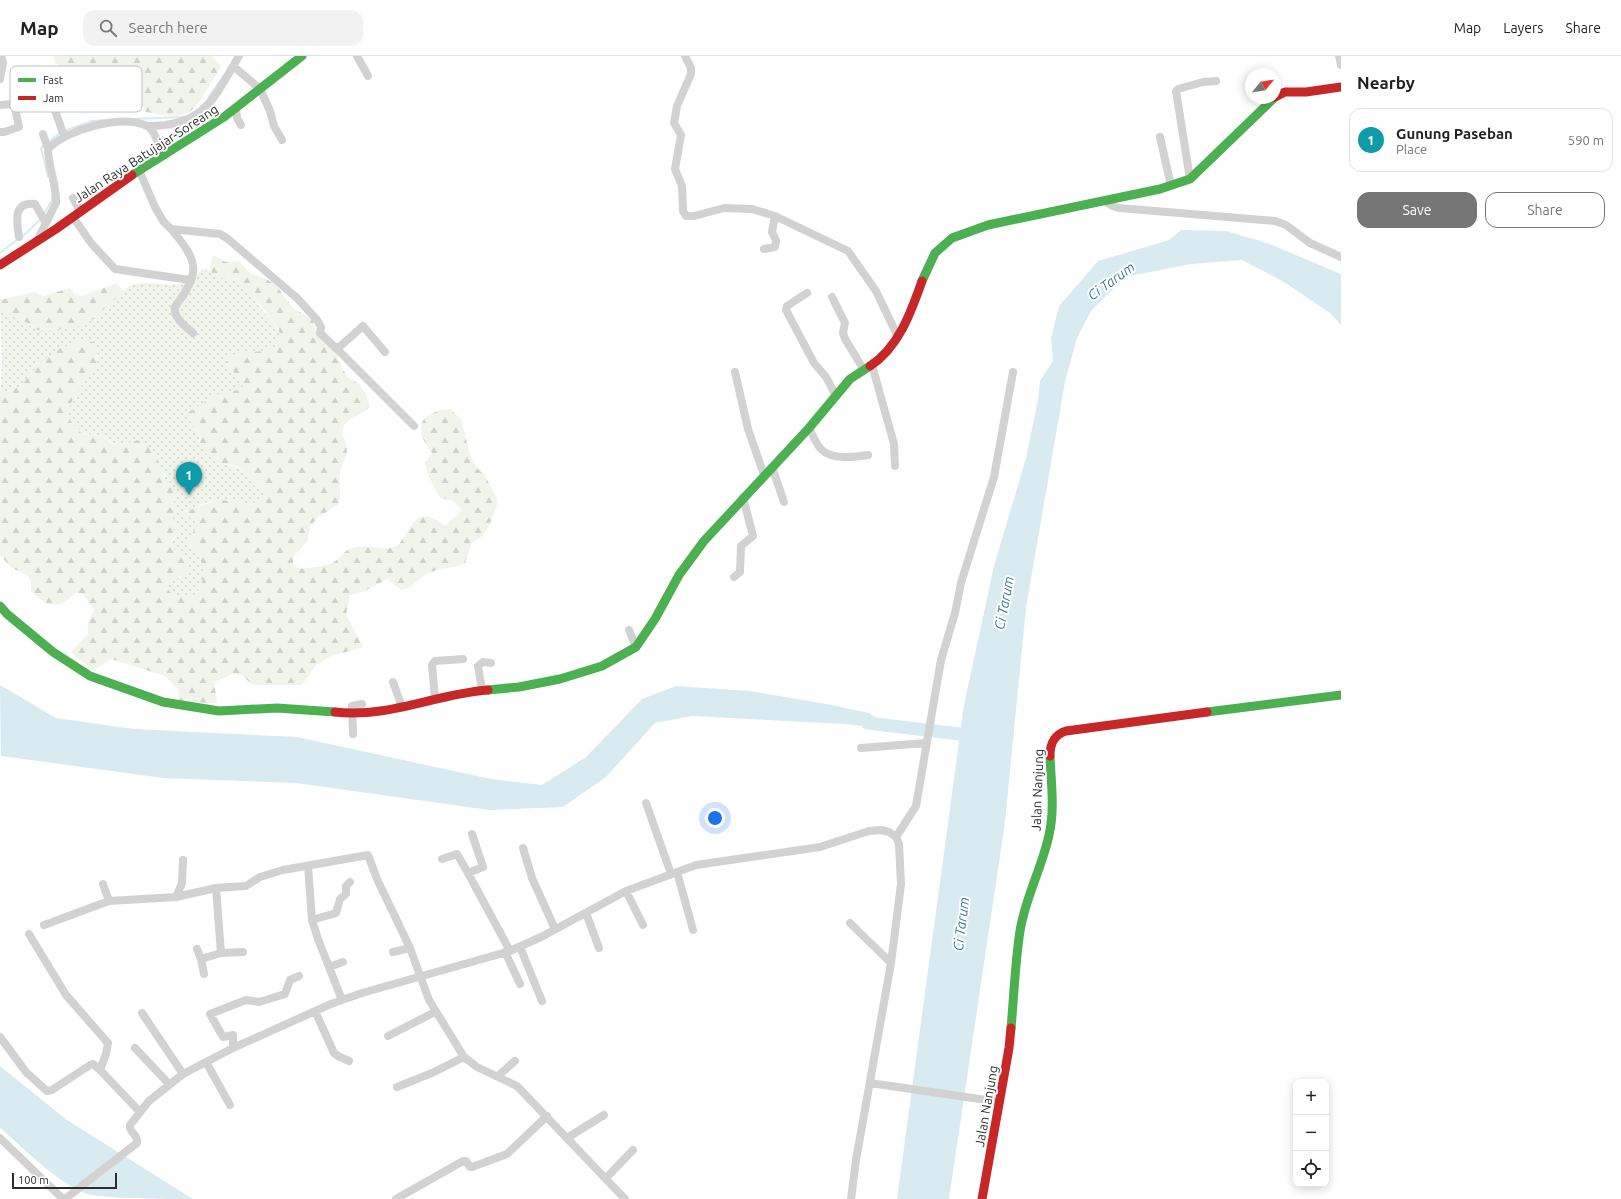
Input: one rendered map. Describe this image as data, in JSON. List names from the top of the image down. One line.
{"streets":{"main road":["Jalan Raya Batujajar-Soreang","Jalan Nanjung"]},"water":["Ci Tarum"],"legend":["Fast","Jam"],"scale_bar":"100 m","north":"top right","page":{"header":"Map","search":"Search here","nav":["Map","Layers","Share"],"heading":"Nearby","list":[{"mark":"1","name":"Gunung Paseban","note":"Place","value":"590 m"}],"buttons":["Save","Share"],"pins":"1","map_buttons":["+","−"],"scale":"100 m"}}
